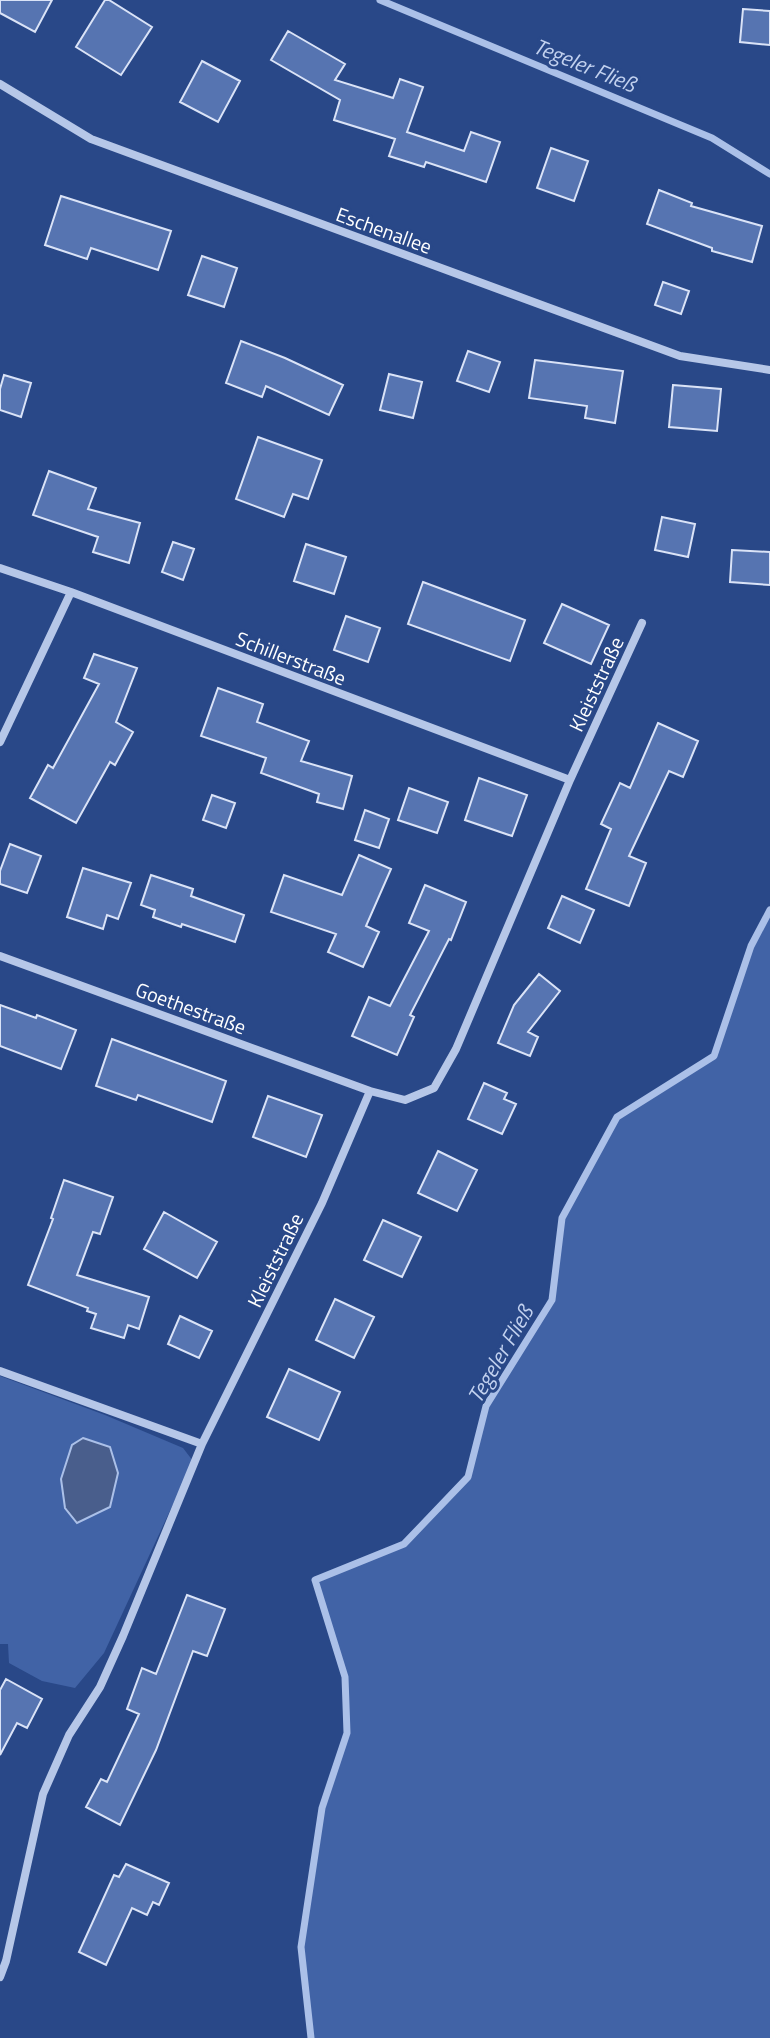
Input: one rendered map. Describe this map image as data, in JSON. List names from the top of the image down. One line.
{"streets":{"street":["Eschenallee","Schillerstraße","Kleiststraße","Goethestraße"]},"crossings":[["Schillerstraße","Kleiststraße"],["Kleiststraße","Goethestraße"]],"water":["Tegeler Fließ"]}
